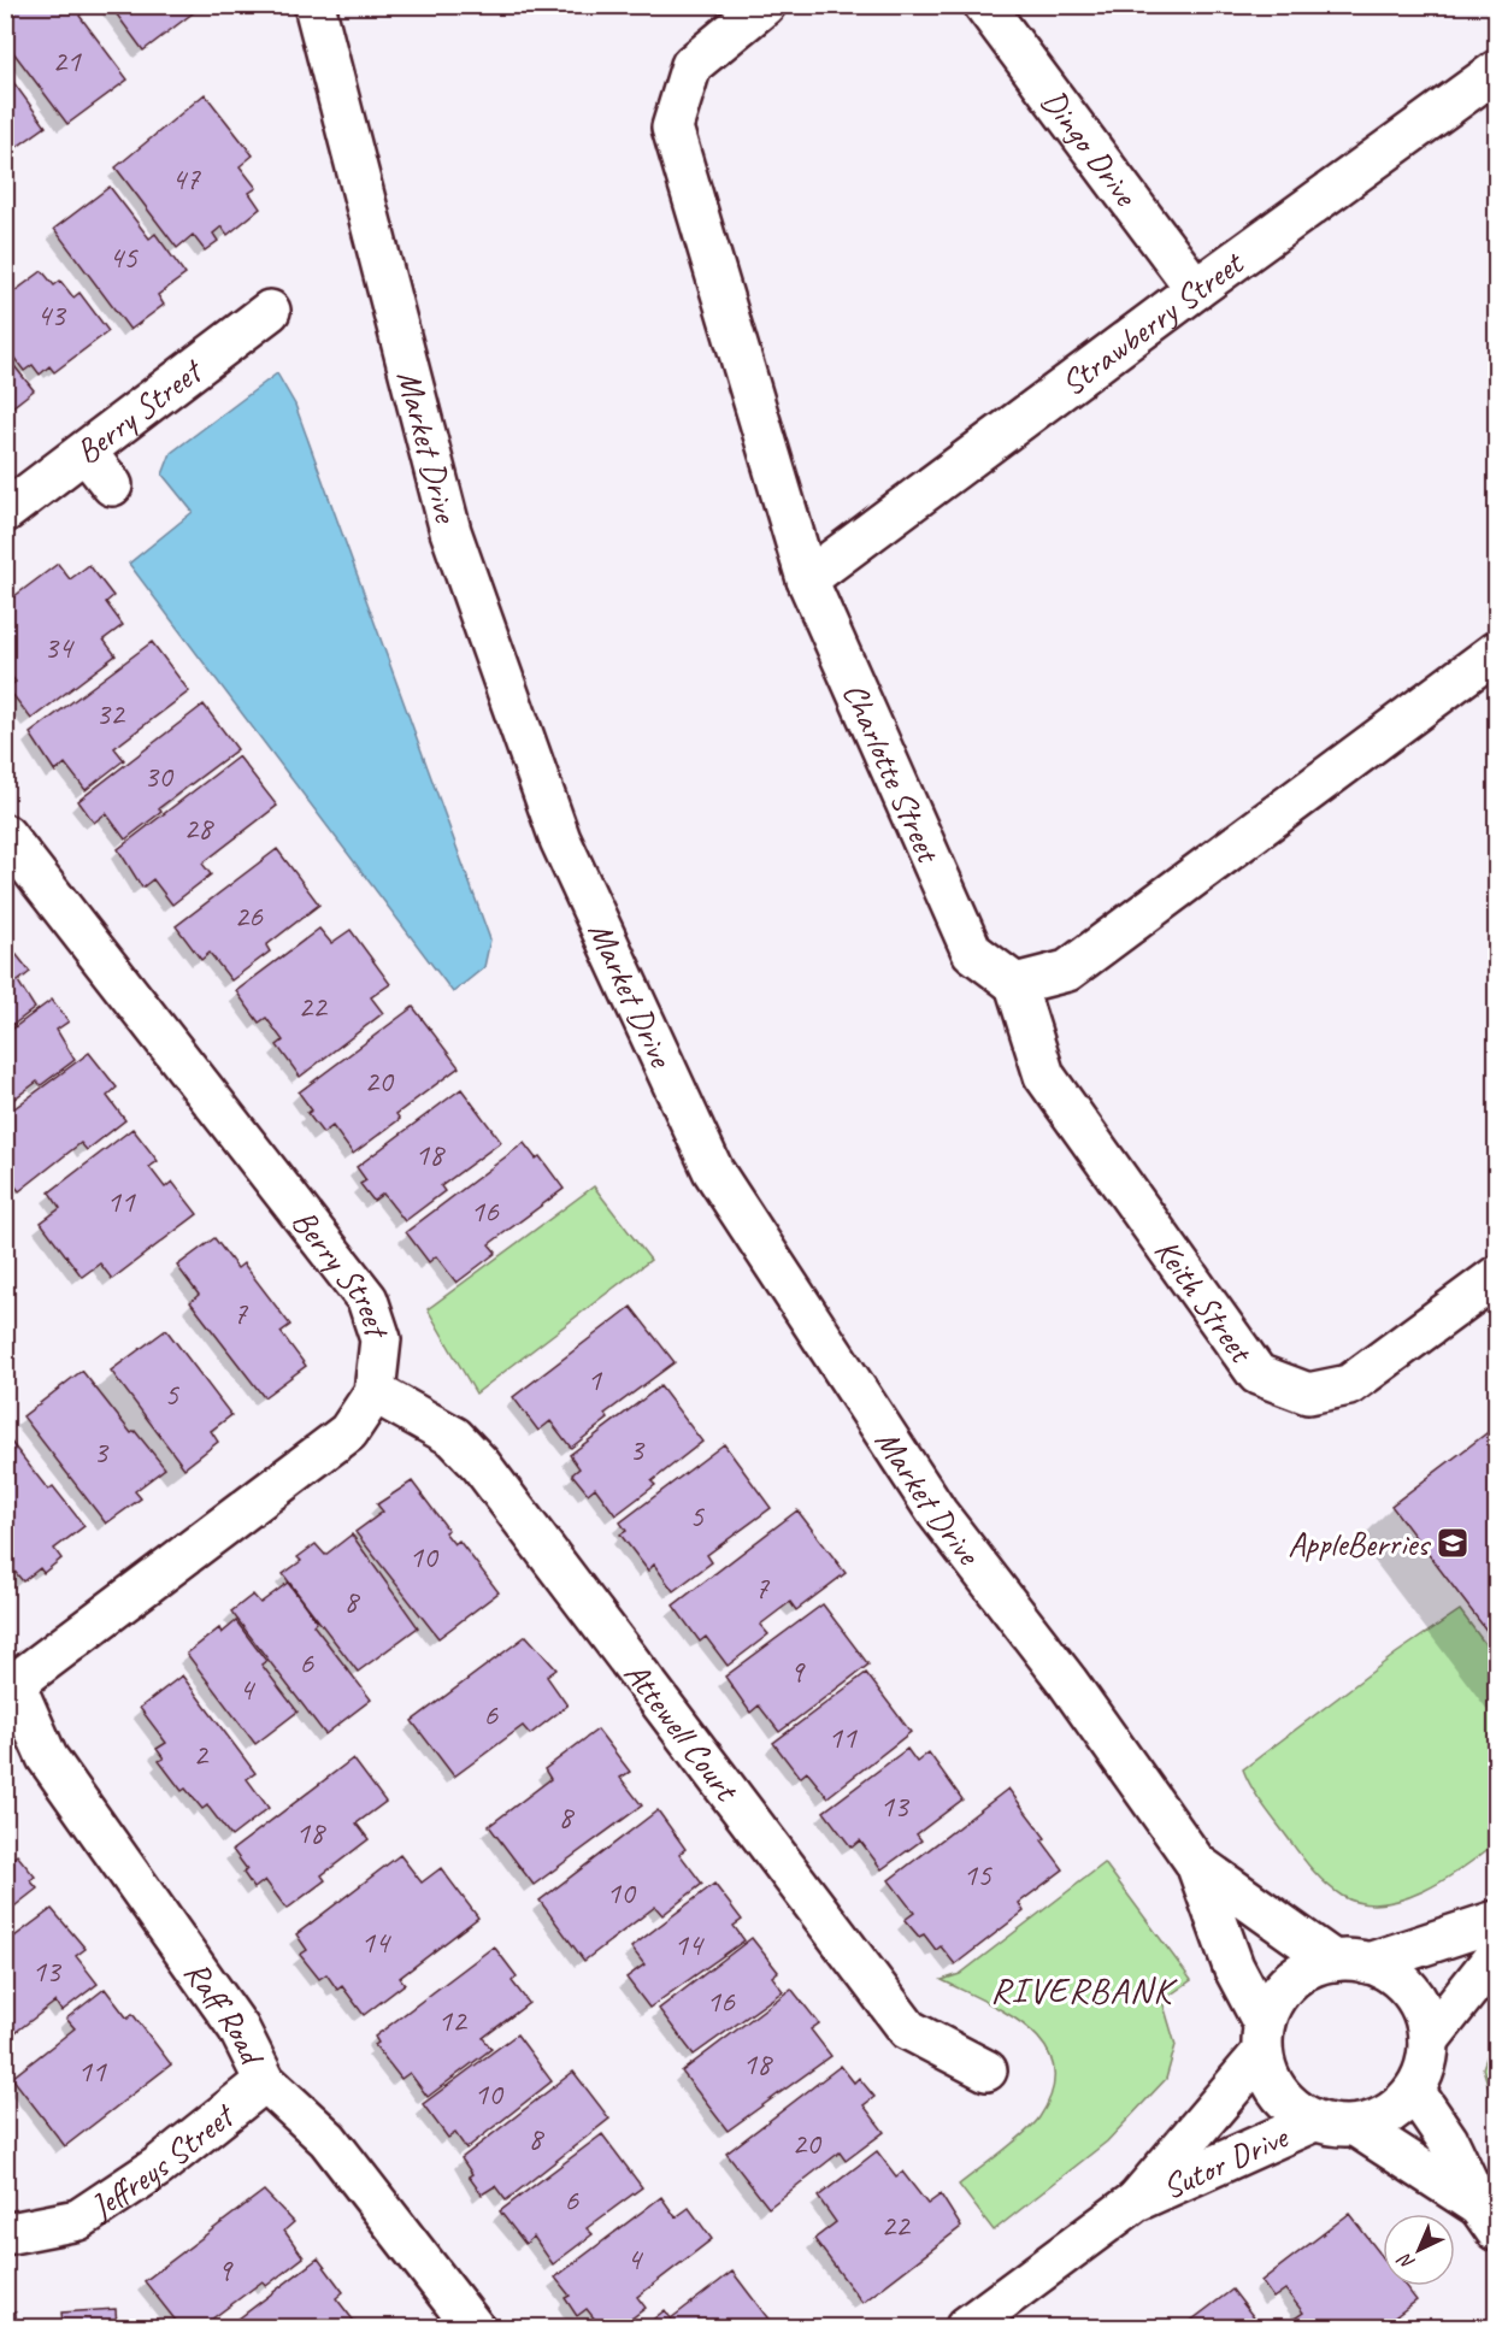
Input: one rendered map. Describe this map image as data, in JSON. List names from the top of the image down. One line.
{"streets":{"street":["Dingo Drive","Strawberry Street","Berry Street","Market Drive","Charlotte Street","Keith Street","Attewell Court","Raff Road","Jeffreys Street","Sutor Drive"]},"crossings":[["Dingo Drive","Strawberry Street"],["Strawberry Street","Charlotte Street"],["Berry Street","Attewell Court"],["Berry Street","Raff Road"],["Market Drive","Sutor Drive"],["Charlotte Street","Keith Street"],["Raff Road","Jeffreys Street"]],"districts":["RIVERBANK"],"places":{"school or university":["AppleBerries"]},"house_numbers":["21","47","45","43","34","32","30","28","26","22","20","18","11","16","7","1","5","3","3","5","10","7","8","6","9","4","6","11","2","13","8","18","15","10","14","14","13","16","12","18","11","10","8","20","6","22","4","9"],"north":"bottom left"}
